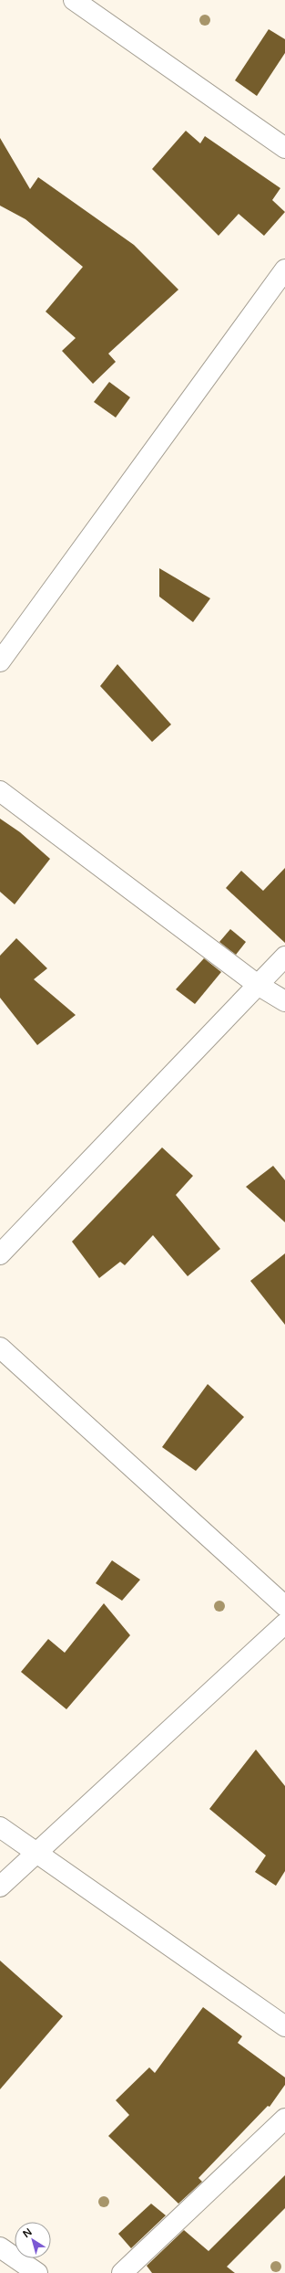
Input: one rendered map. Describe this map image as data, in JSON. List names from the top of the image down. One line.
{"north":"top left"}
